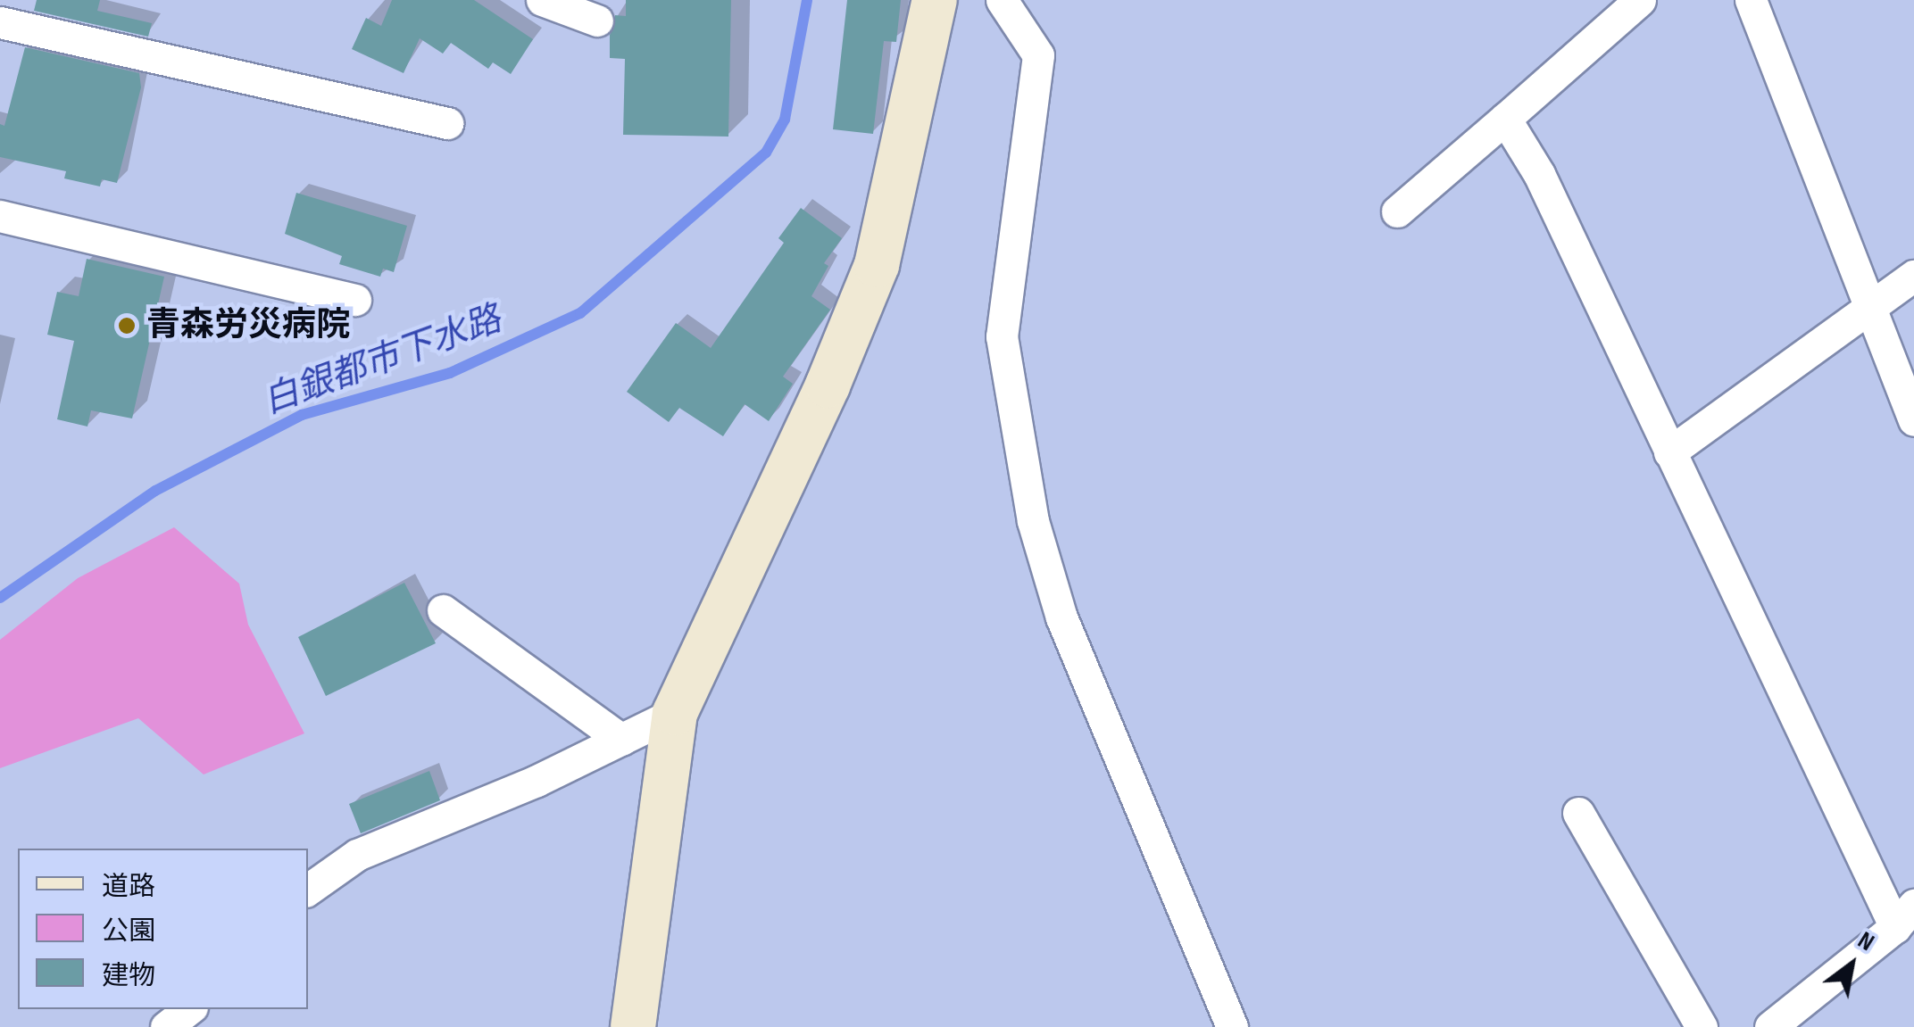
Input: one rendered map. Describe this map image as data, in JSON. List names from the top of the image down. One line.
{"water":["白銀都市下水路"],"places":["青森労災病院"],"legend":["道路","公園","建物"],"north":"top right"}
